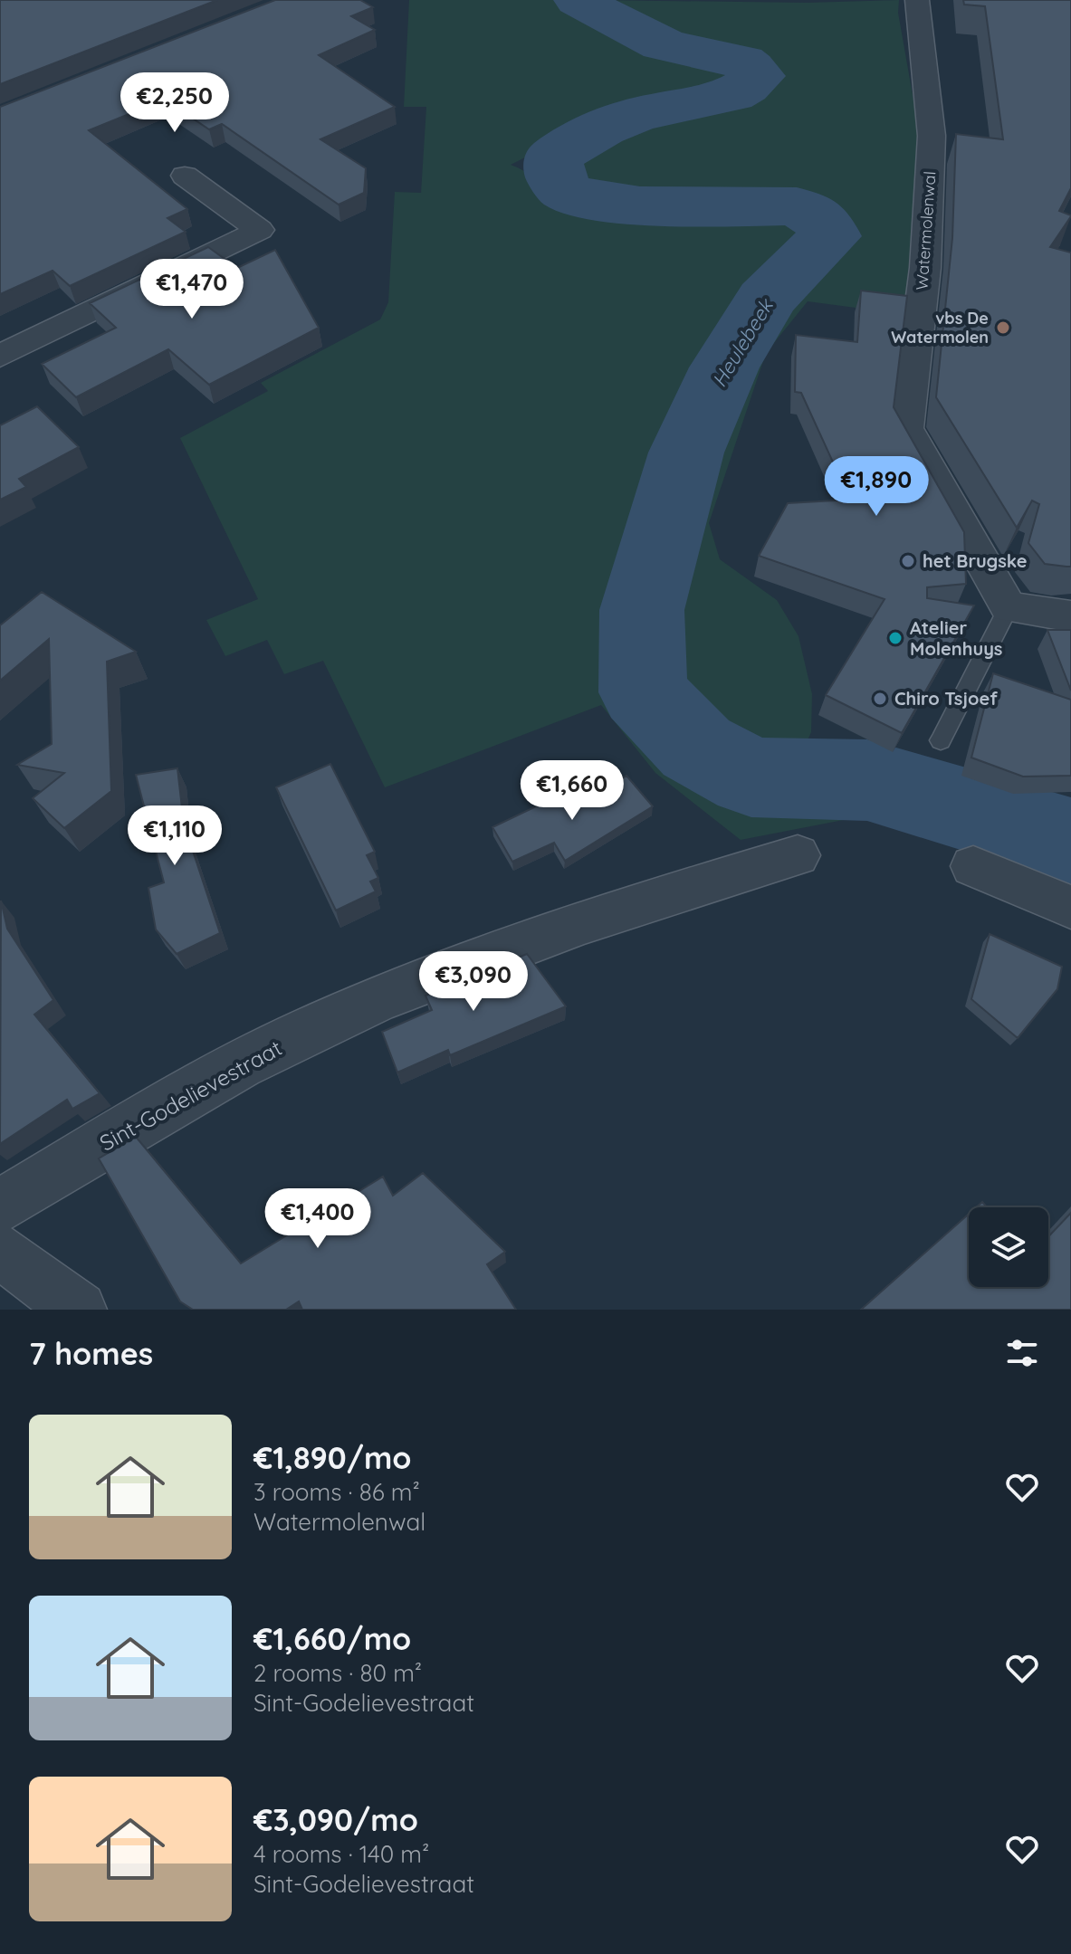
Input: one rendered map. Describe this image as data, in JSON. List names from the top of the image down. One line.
{"streets":{"street":["Watermolenwal","Sint-Godelievestraat"]},"water":["Heulebeek"],"places":["vbs De Watermolen","het Brugske","Atelier Molenhuys","Chiro Tsjoef"],"page":{"price":["€2,250","€1,470","€1,890","€1,660","€1,110","€3,090","€1,400"],"heading":"7 homes","list":[{"name":"€1,890/mo","note":"3 rooms · 86 m² · Watermolenwal"},{"name":"€1,660/mo","note":"2 rooms · 80 m² · Sint-Godelievestraat"},{"name":"€3,090/mo","note":"4 rooms · 140 m² · Sint-Godelievestraat"}]}}
